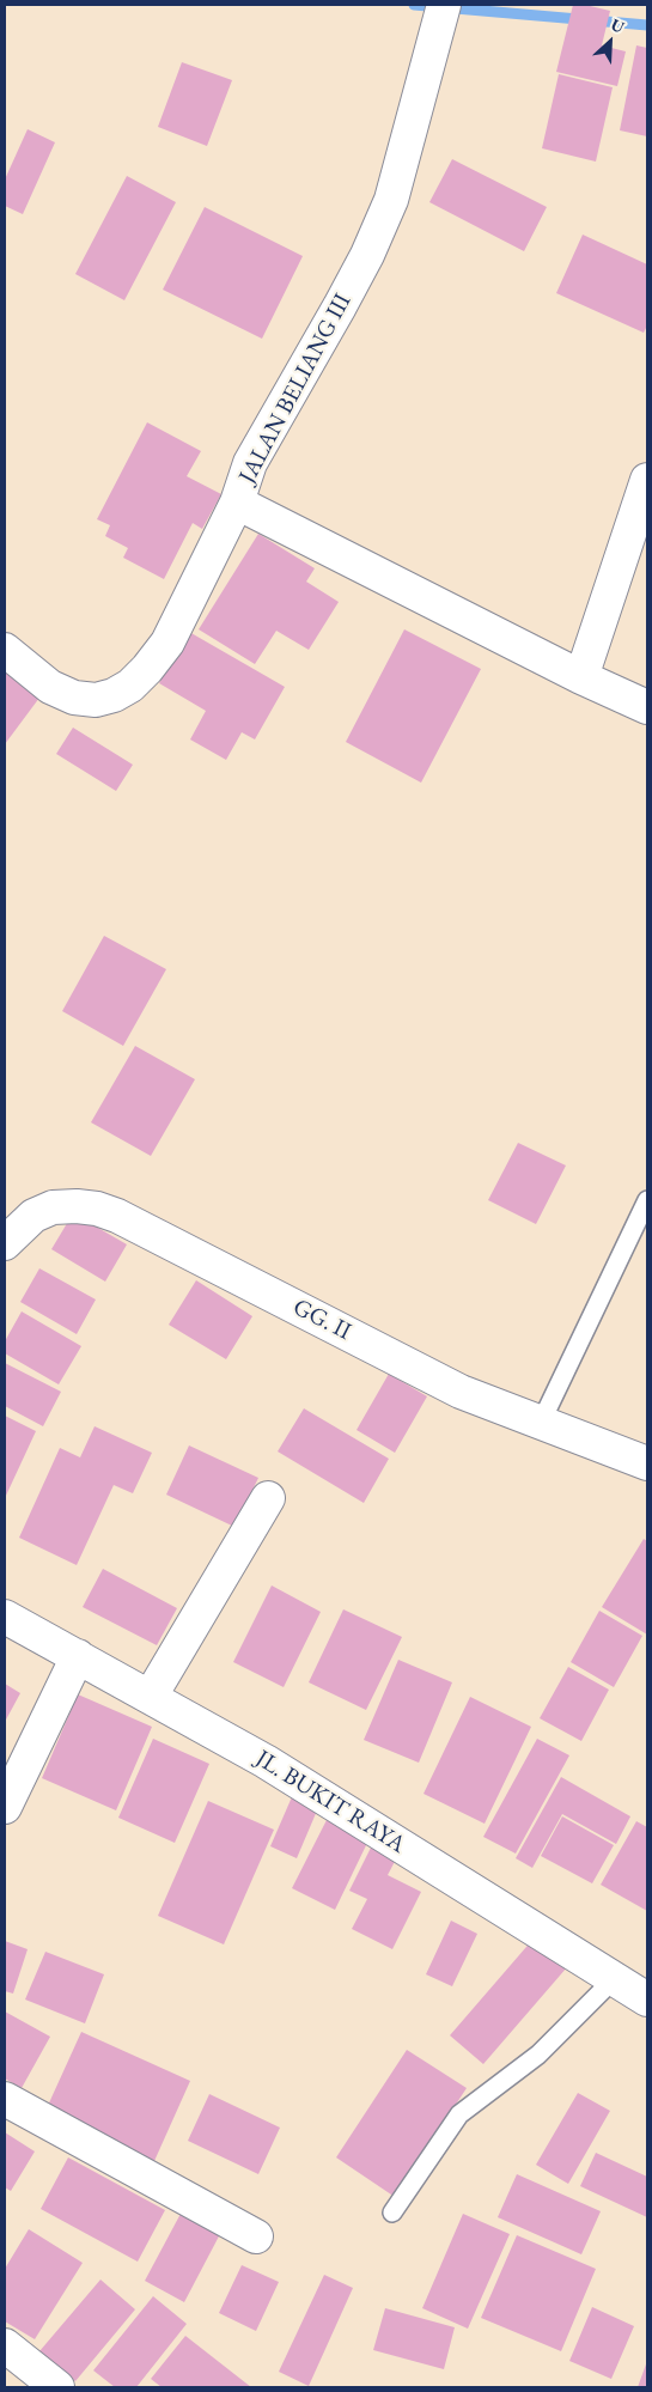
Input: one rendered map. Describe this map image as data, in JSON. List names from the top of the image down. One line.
{"streets":{"street":["JALAN BELIANG III","GG. II","JL. BUKIT RAYA"]},"north":"top right"}
